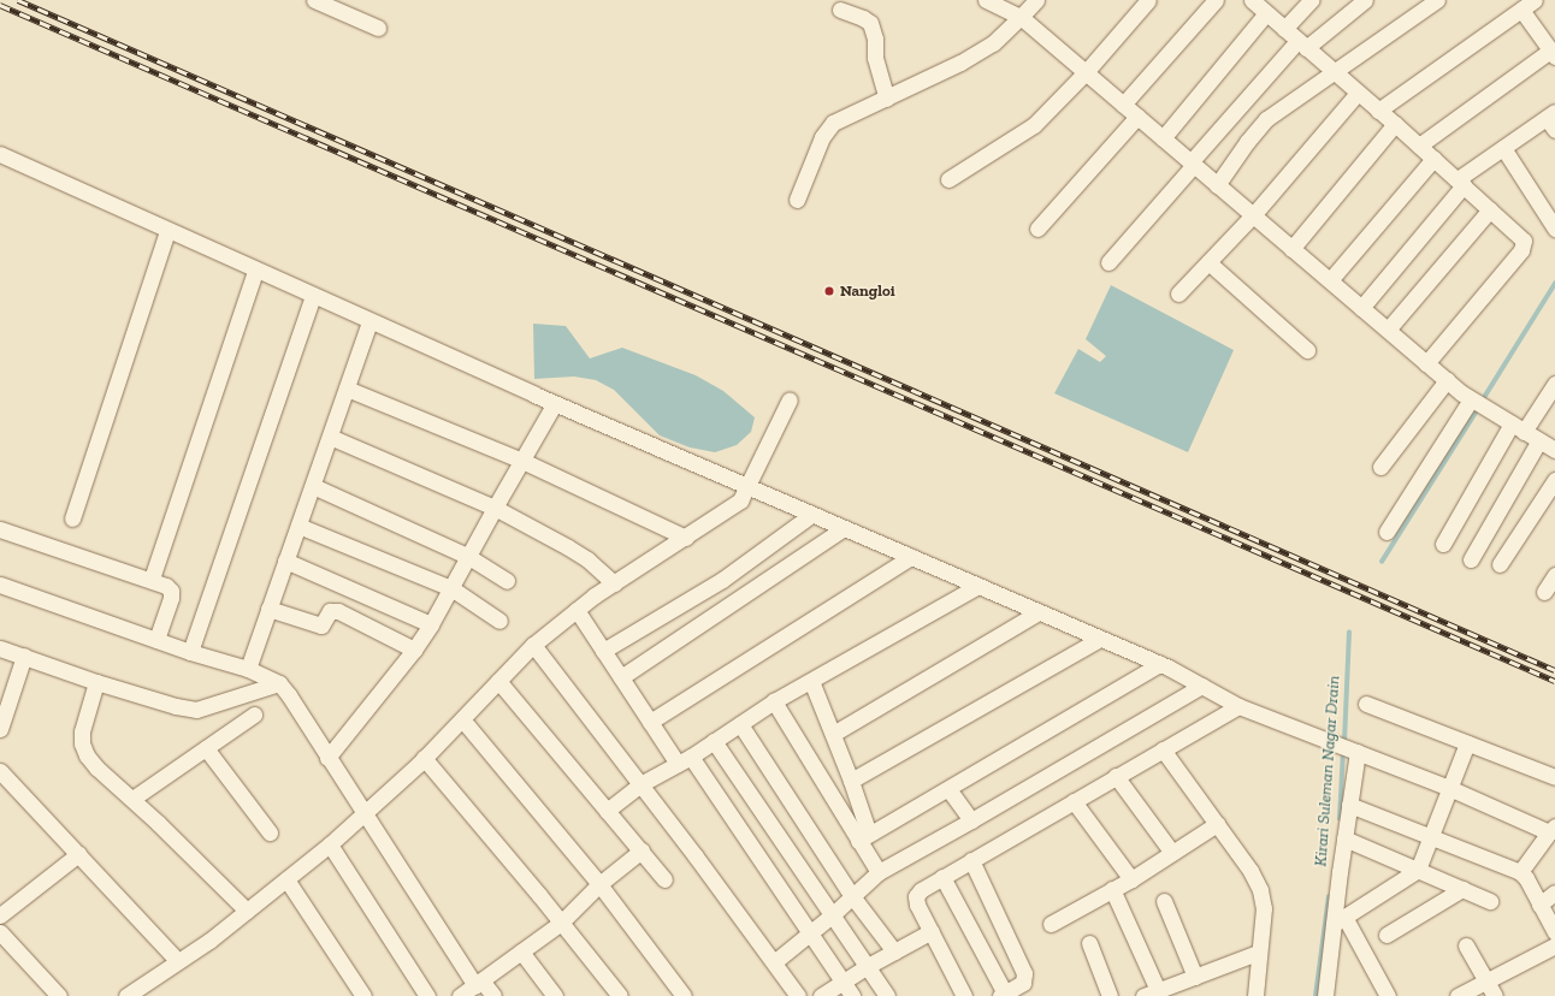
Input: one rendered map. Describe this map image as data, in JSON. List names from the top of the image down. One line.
{"water":["Kirari Suleman Nagar Drain"],"places":["Nangloi"]}
